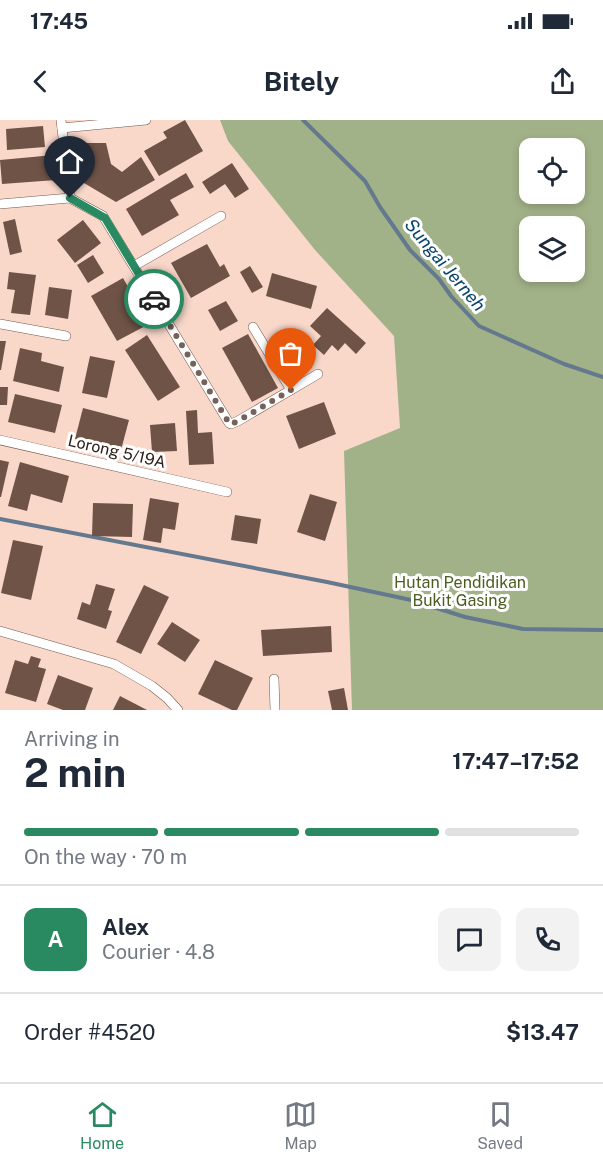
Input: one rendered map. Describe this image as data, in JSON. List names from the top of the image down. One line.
{"streets":{"street":["Lorong 5/19A"]},"water":["Sungai Jerneh"],"parks":["Hutan Pendidikan Bukit Gasing"],"page":{"status":"17:45","header":"Bitely","heading":["2 min","Arriving in","17:47–17:52"],"panel":["Alex","Courier · 4.8","Order #4520","$13.47"],"bar":"On the way · 70 m","round":"A","tabs":["Home","Map","Saved"]}}
